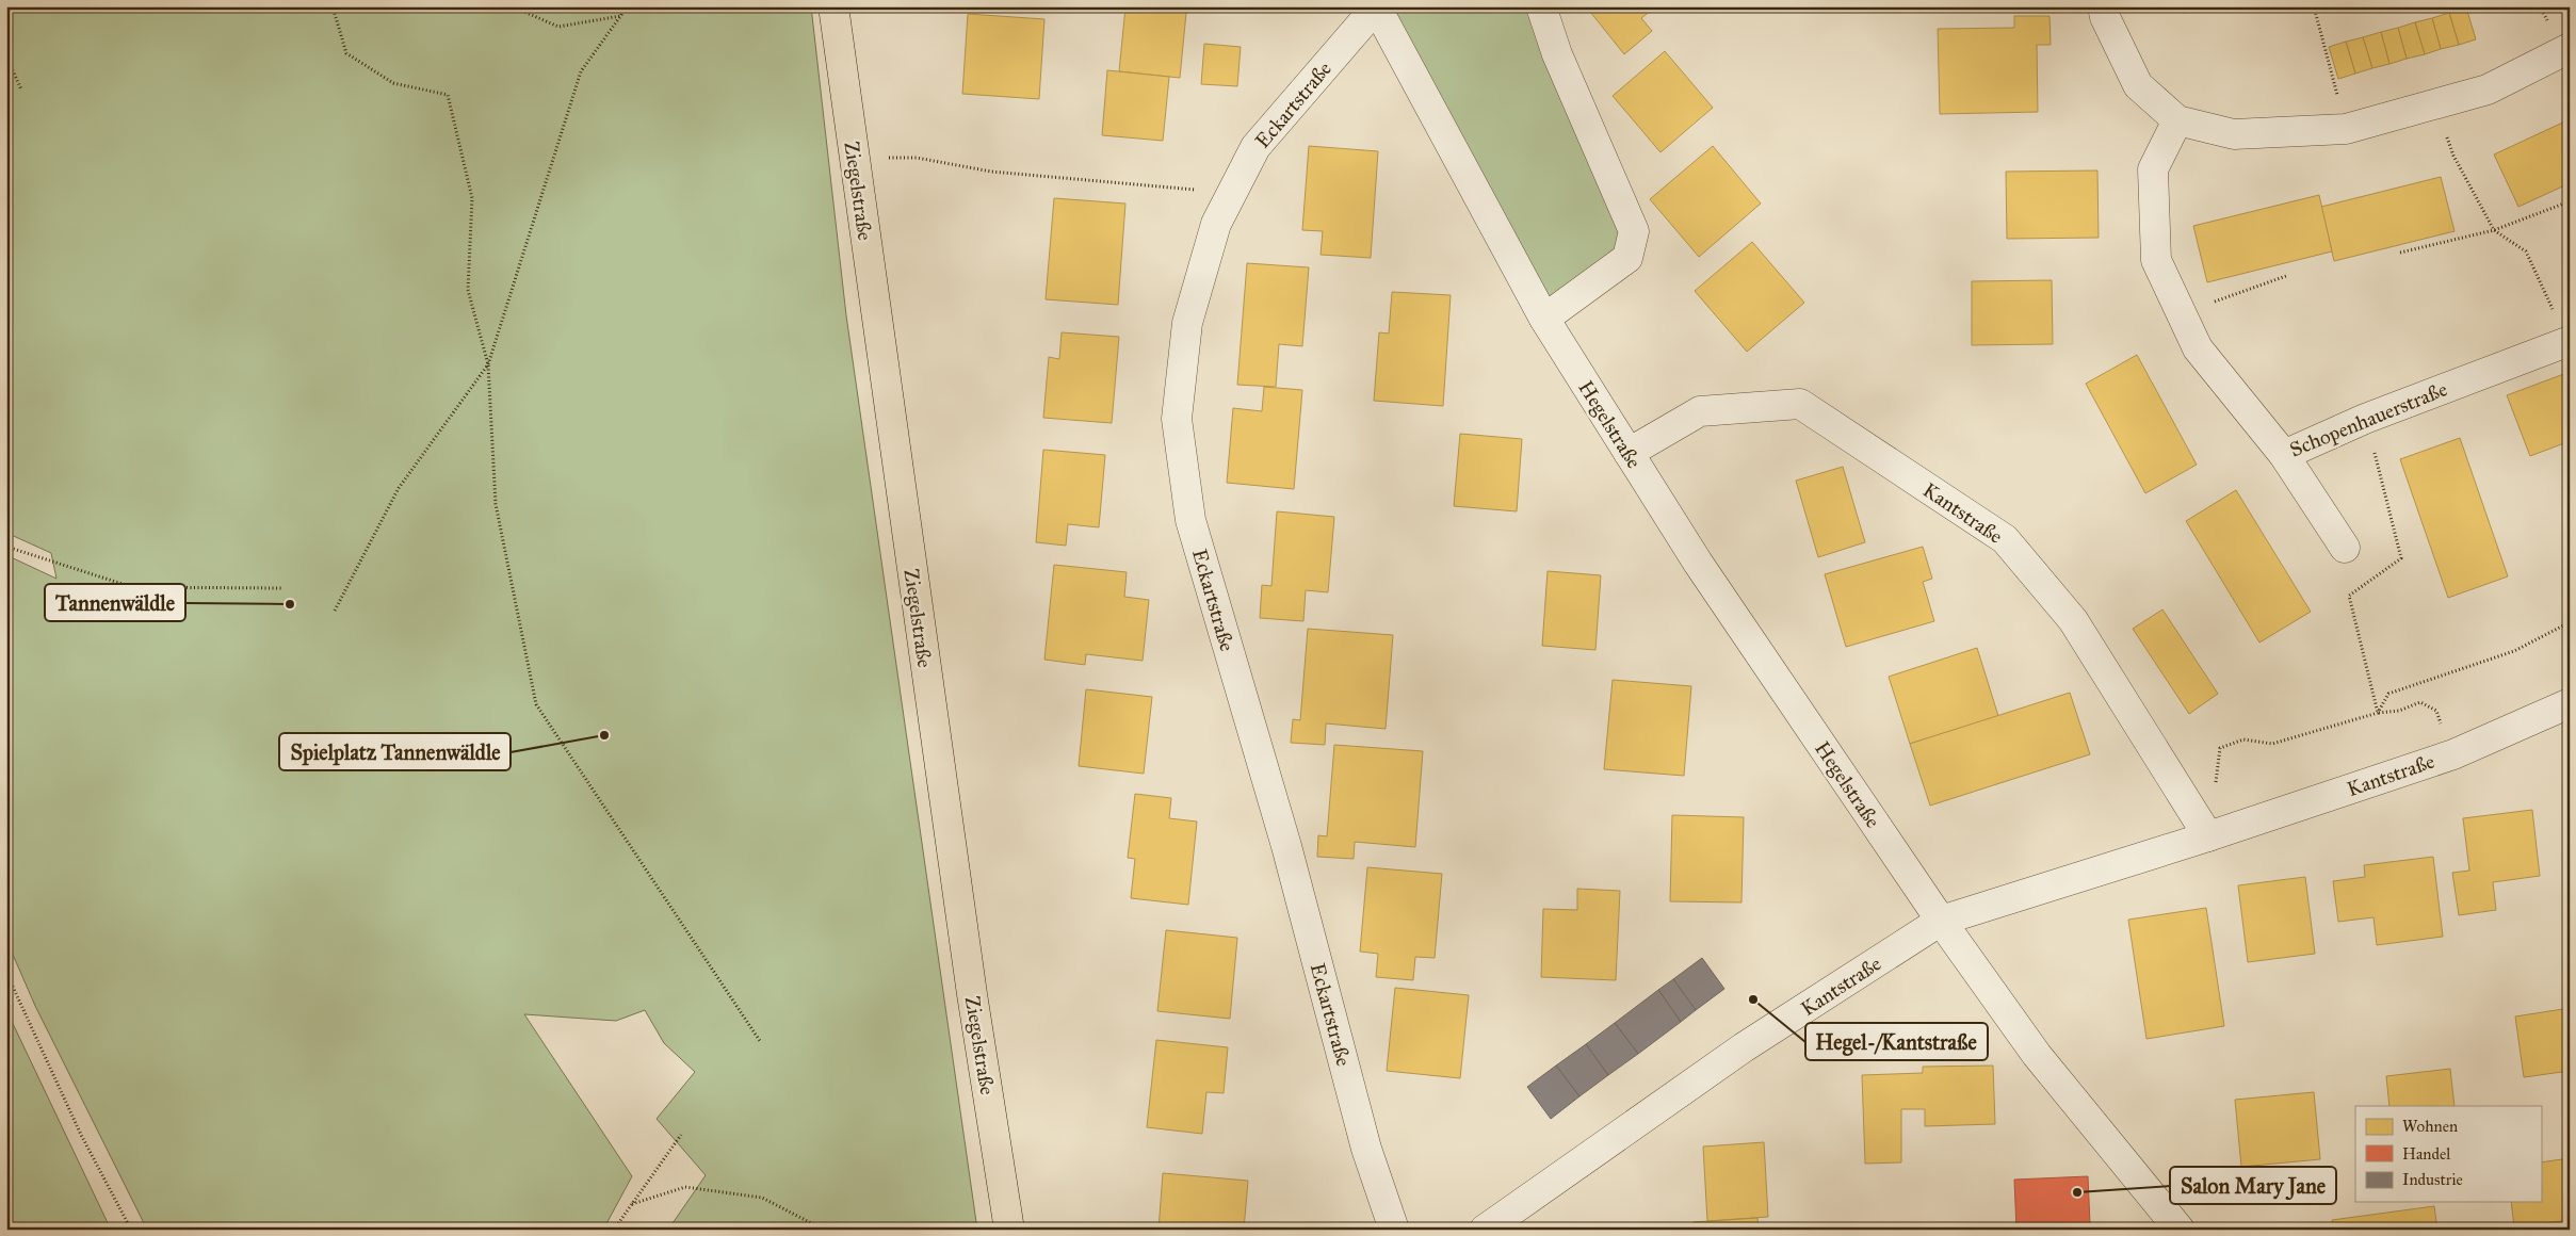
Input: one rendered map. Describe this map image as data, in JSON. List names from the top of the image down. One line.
{"streets":{"main road":["Ziegelstraße"],"street":["Eckartstraße","Schopenhauerstraße","Hegelstraße","Kantstraße"]},"crossings":[["Eckartstraße","Hegelstraße"],["Hegelstraße","Kantstraße"]],"places":["Tannenwäldle","Spielplatz Tannenwäldle","Hegel-/Kantstraße","Salon Mary Jane"],"legend":["Wohnen","Handel","Industrie"]}
